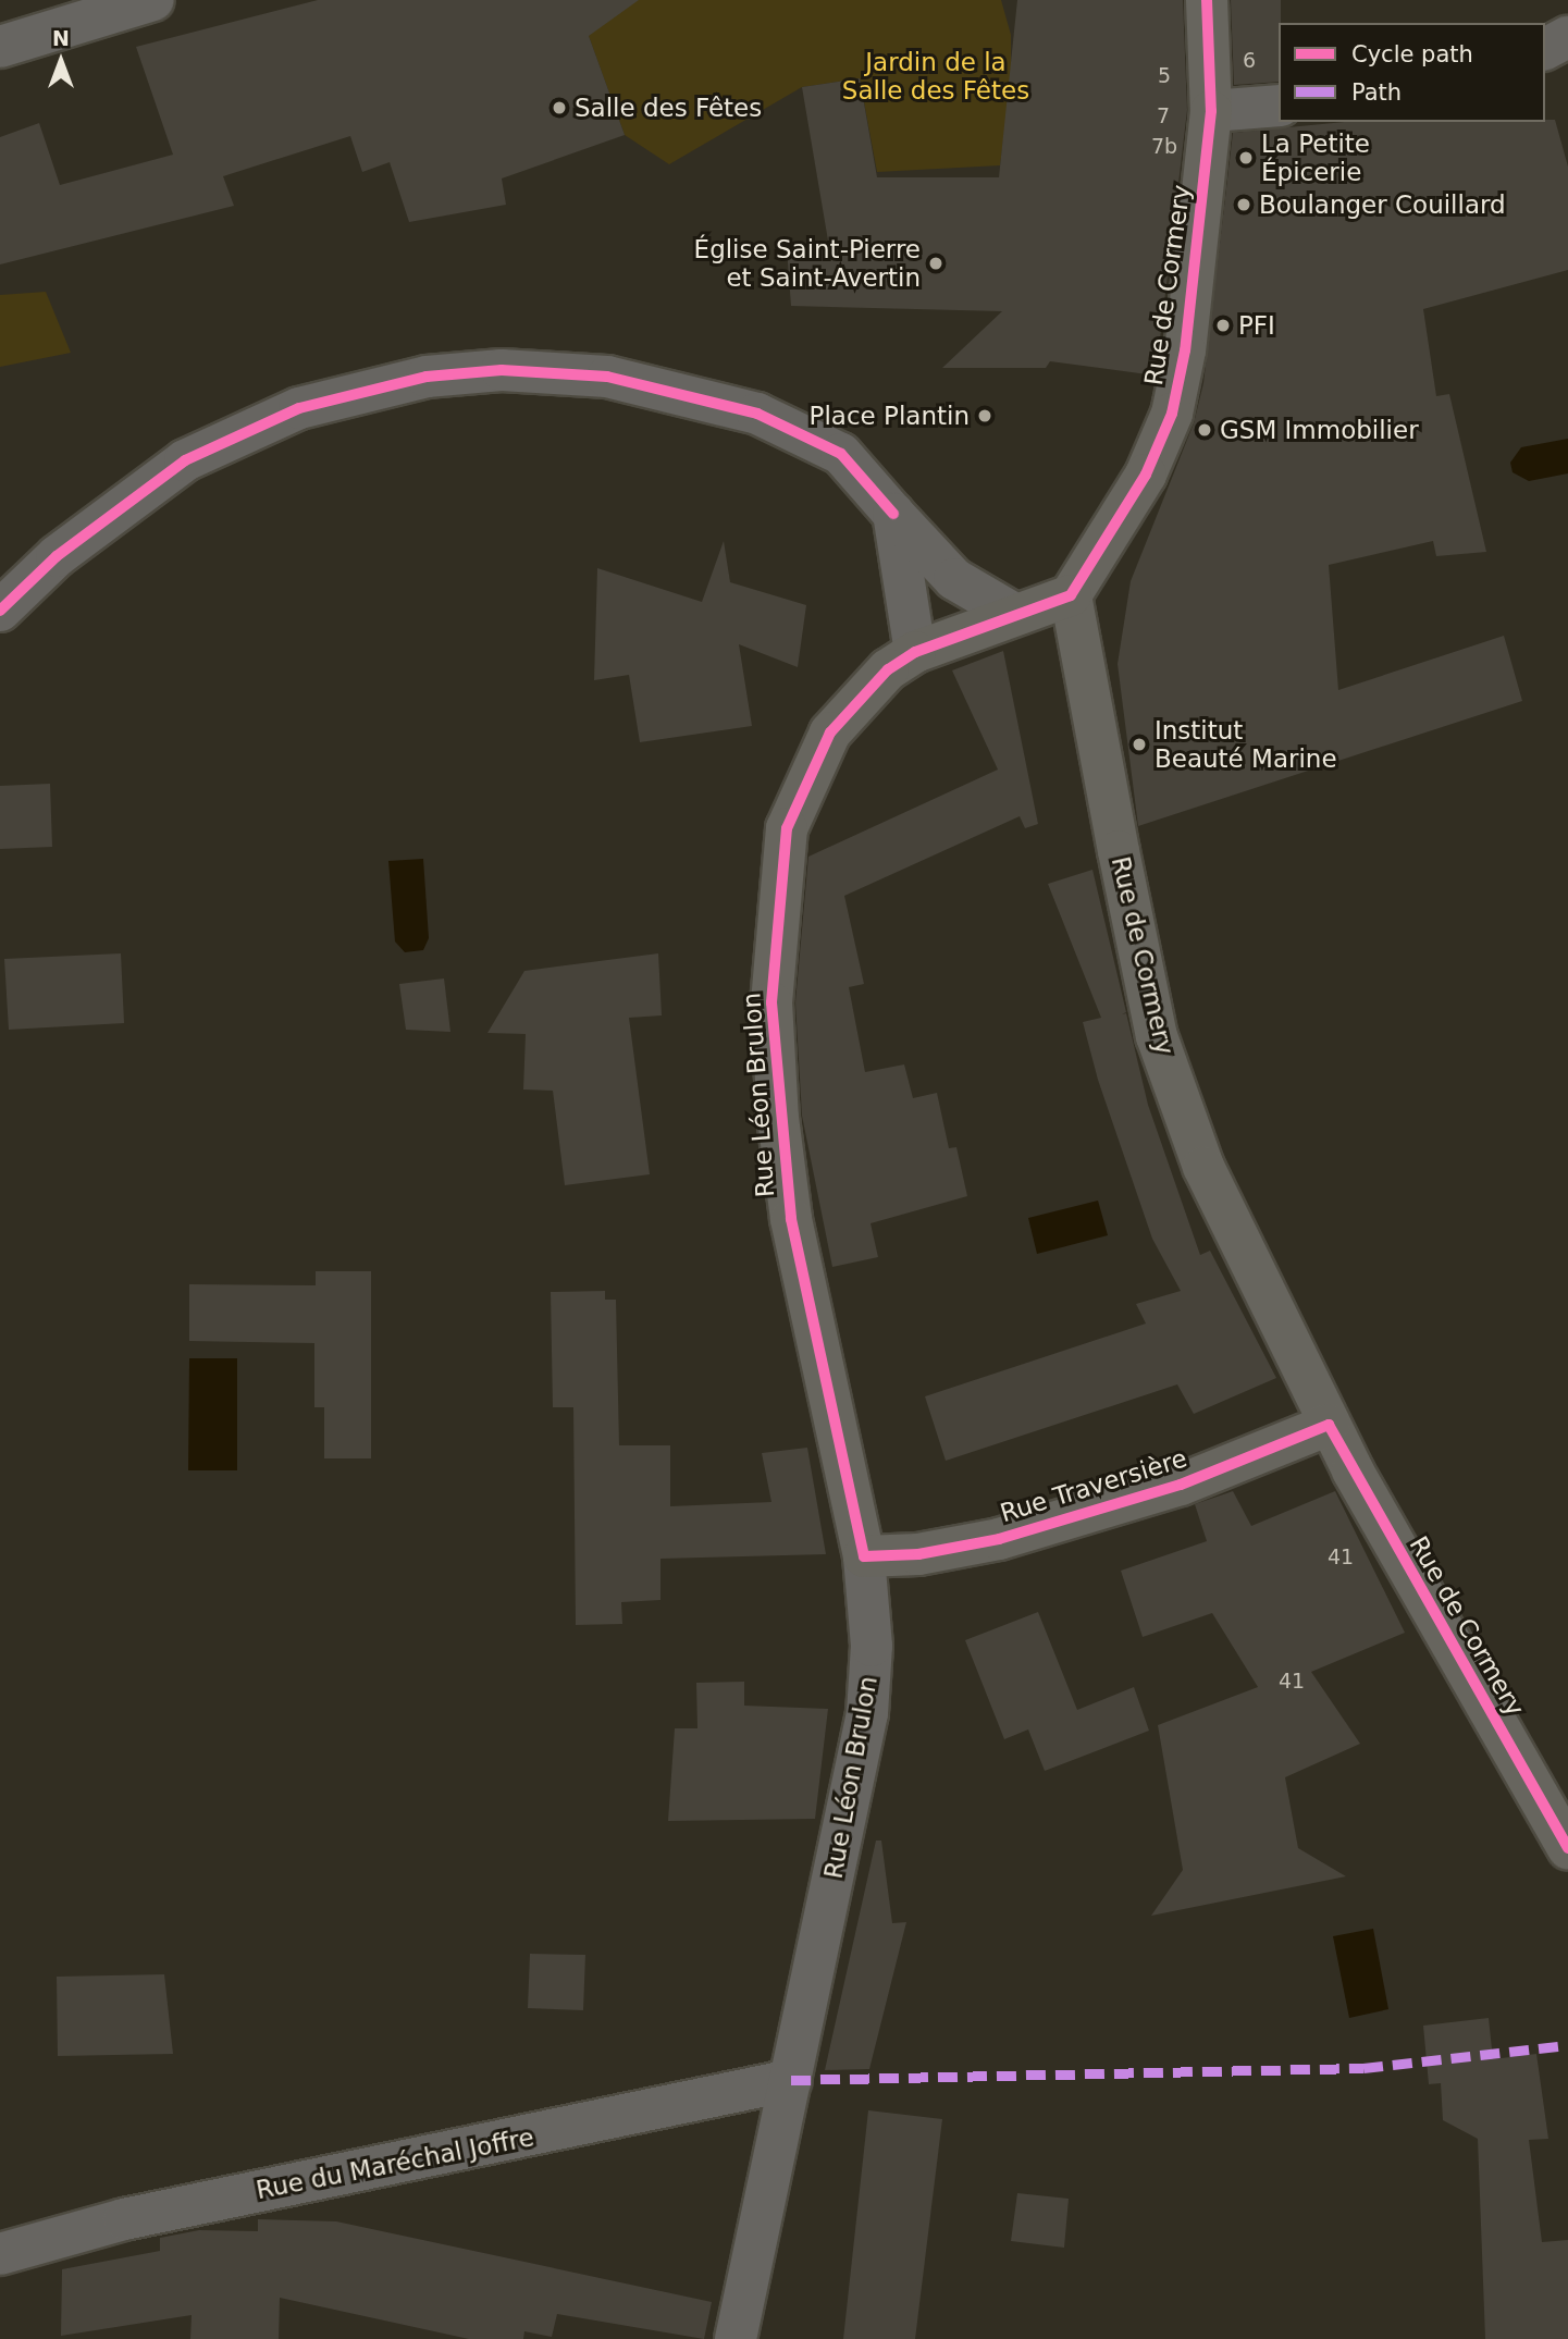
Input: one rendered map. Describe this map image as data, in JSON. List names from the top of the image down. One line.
{"streets":{"main road":["Rue de Cormery","Rue Léon Brulon","Rue Traversière"],"street":["Rue du Maréchal Joffre"]},"crossings":[["Rue de Cormery","Rue Léon Brulon"],["Rue de Cormery","Rue Traversière"],["Rue Léon Brulon","Rue Traversière"],["Rue Léon Brulon","Rue du Maréchal Joffre"]],"parks":["Jardin de la Salle des Fêtes"],"places":["Salle des Fêtes","La Petite Épicerie","Boulanger Couillard","Église Saint-Pierre et Saint-Avertin","PFI","Place Plantin","GSM Immobilier","Institut Beauté Marine"],"house_numbers":["6","5","7","7b","41","41"],"legend":["Cycle path","Path"],"north":"top"}
